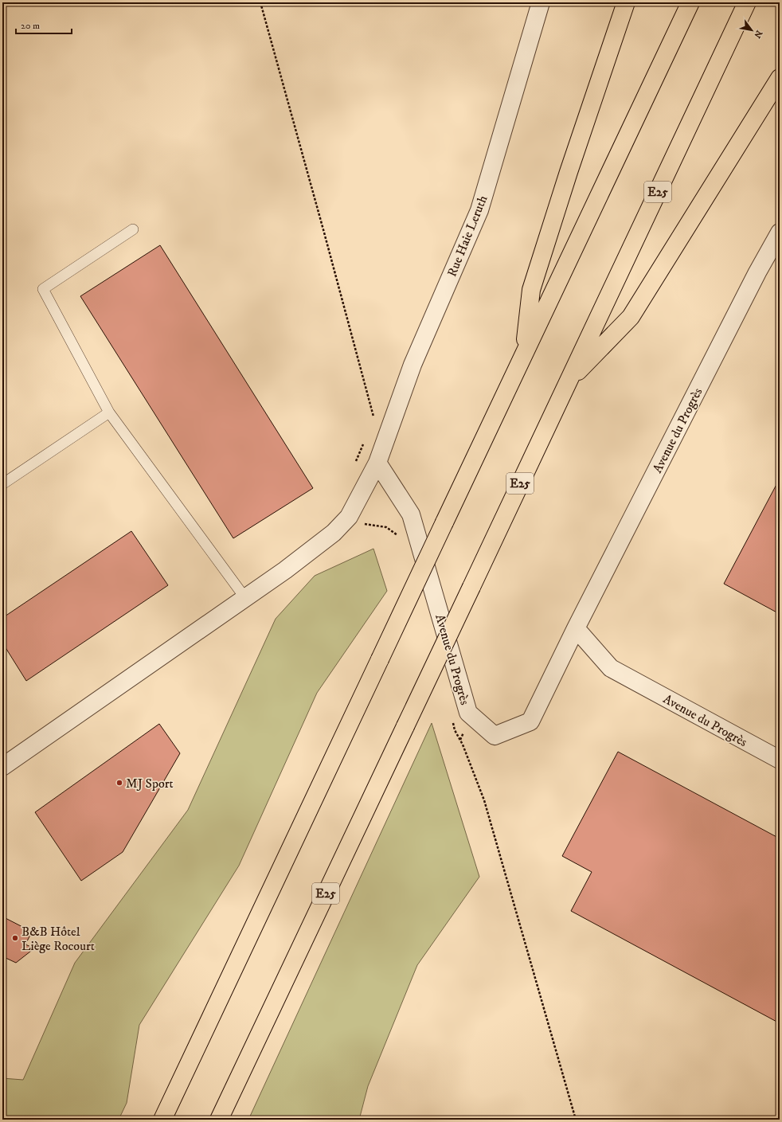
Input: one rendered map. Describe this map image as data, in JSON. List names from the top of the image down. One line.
{"streets":{"highway":["E25"],"street":["Rue Haie Leruth","Avenue du Progrès"]},"crossings":[["Rue Haie Leruth","Avenue du Progrès"]],"places":["MJ Sport","B&B Hôtel Liège Rocourt"],"scale_bar":"20 m","north":"bottom right"}
